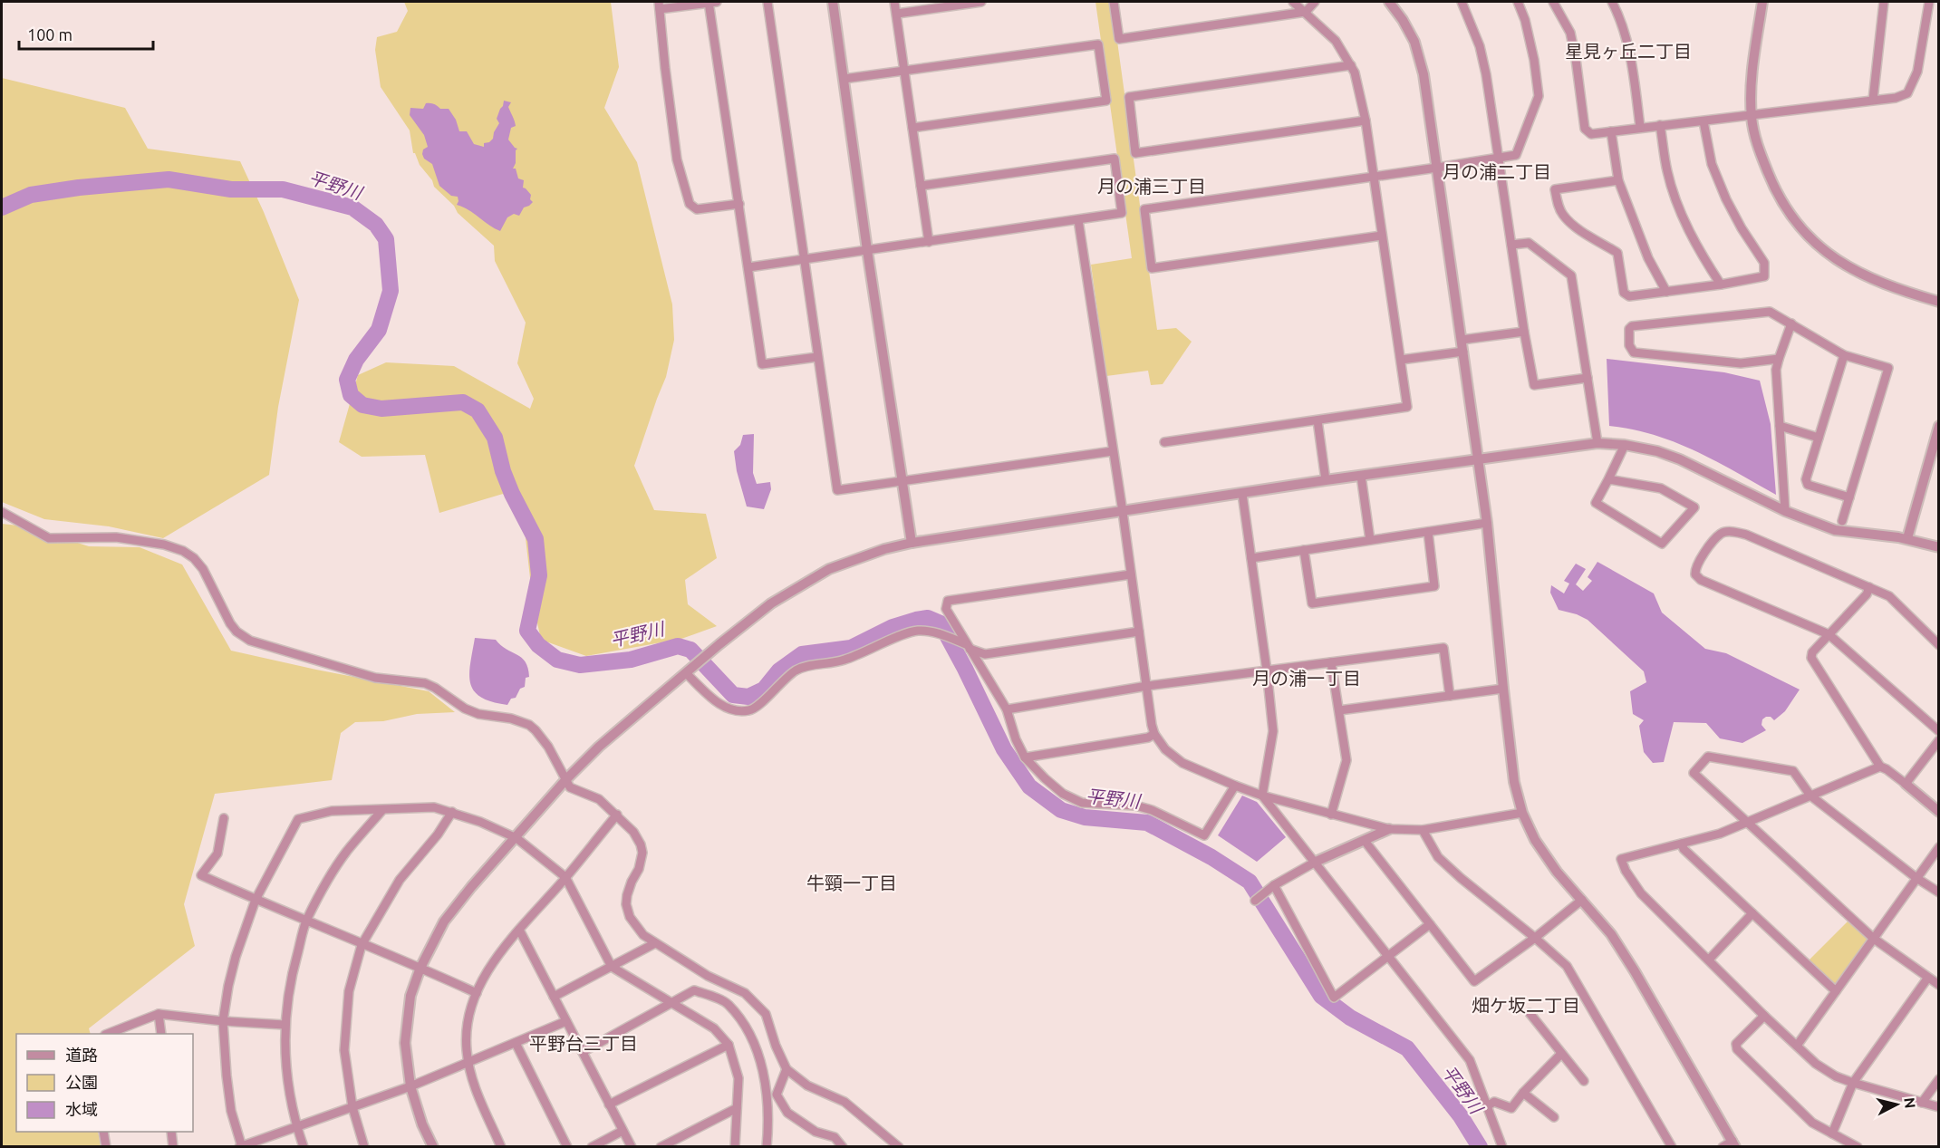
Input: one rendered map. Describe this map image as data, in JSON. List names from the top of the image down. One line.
{"districts":["星見ヶ丘二丁目","月の浦二丁目","月の浦三丁目","月の浦一丁目","牛頸一丁目","畑ケ坂二丁目","平野台三丁目"],"water":["平野川"],"legend":["道路","公園","水域"],"scale_bar":"100 m","north":"right"}
